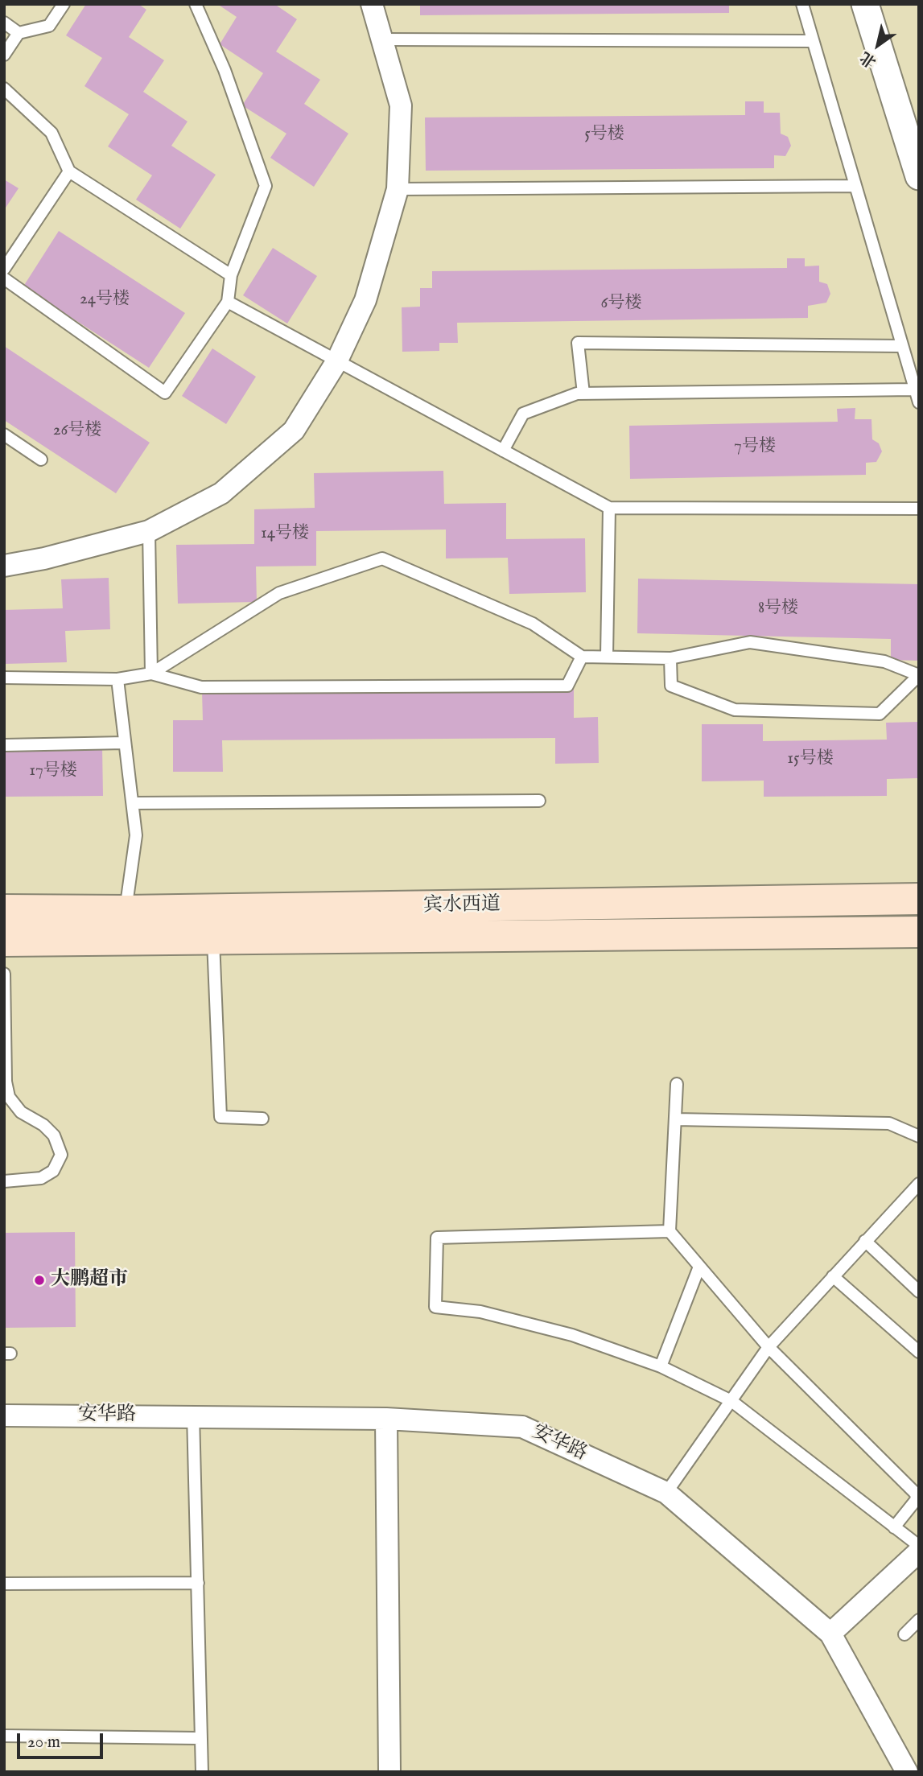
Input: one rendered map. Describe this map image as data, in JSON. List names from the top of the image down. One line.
{"streets":{"main road":["宾水西道"],"street":["安华路"]},"places":["大鹏超市"],"house_numbers":["5号楼","24号楼","6号楼","26号楼","7号楼","14号楼","8号楼","15号楼","17号楼"],"scale_bar":"20 m","north":"bottom left"}
